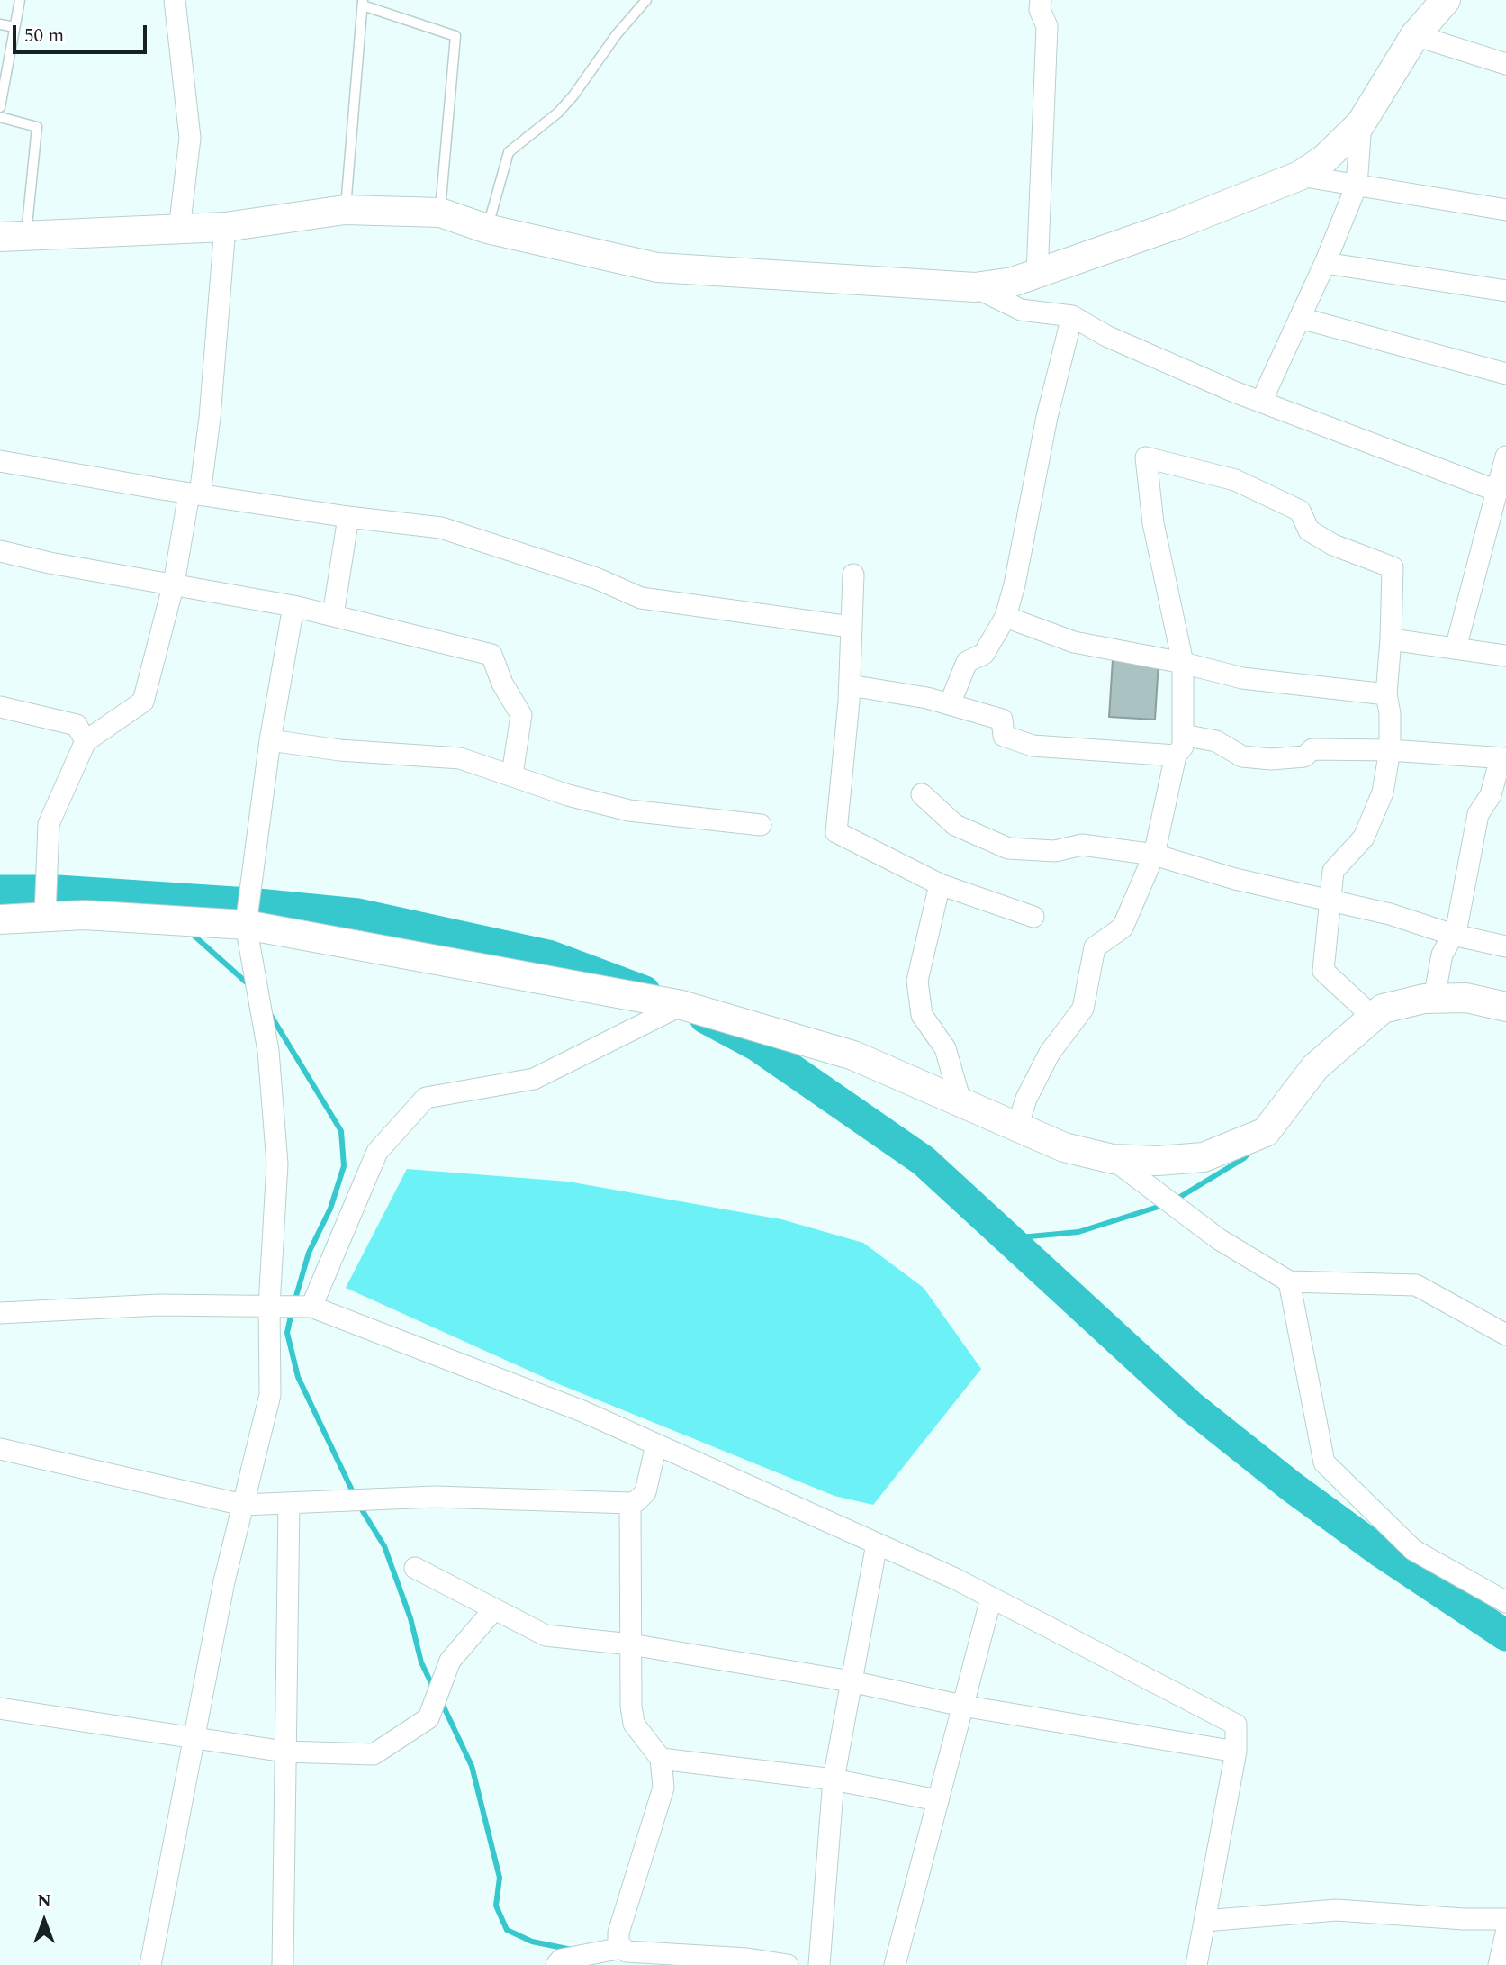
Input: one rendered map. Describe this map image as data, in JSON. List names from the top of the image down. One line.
{"scale_bar":"50 m","north":"top"}
